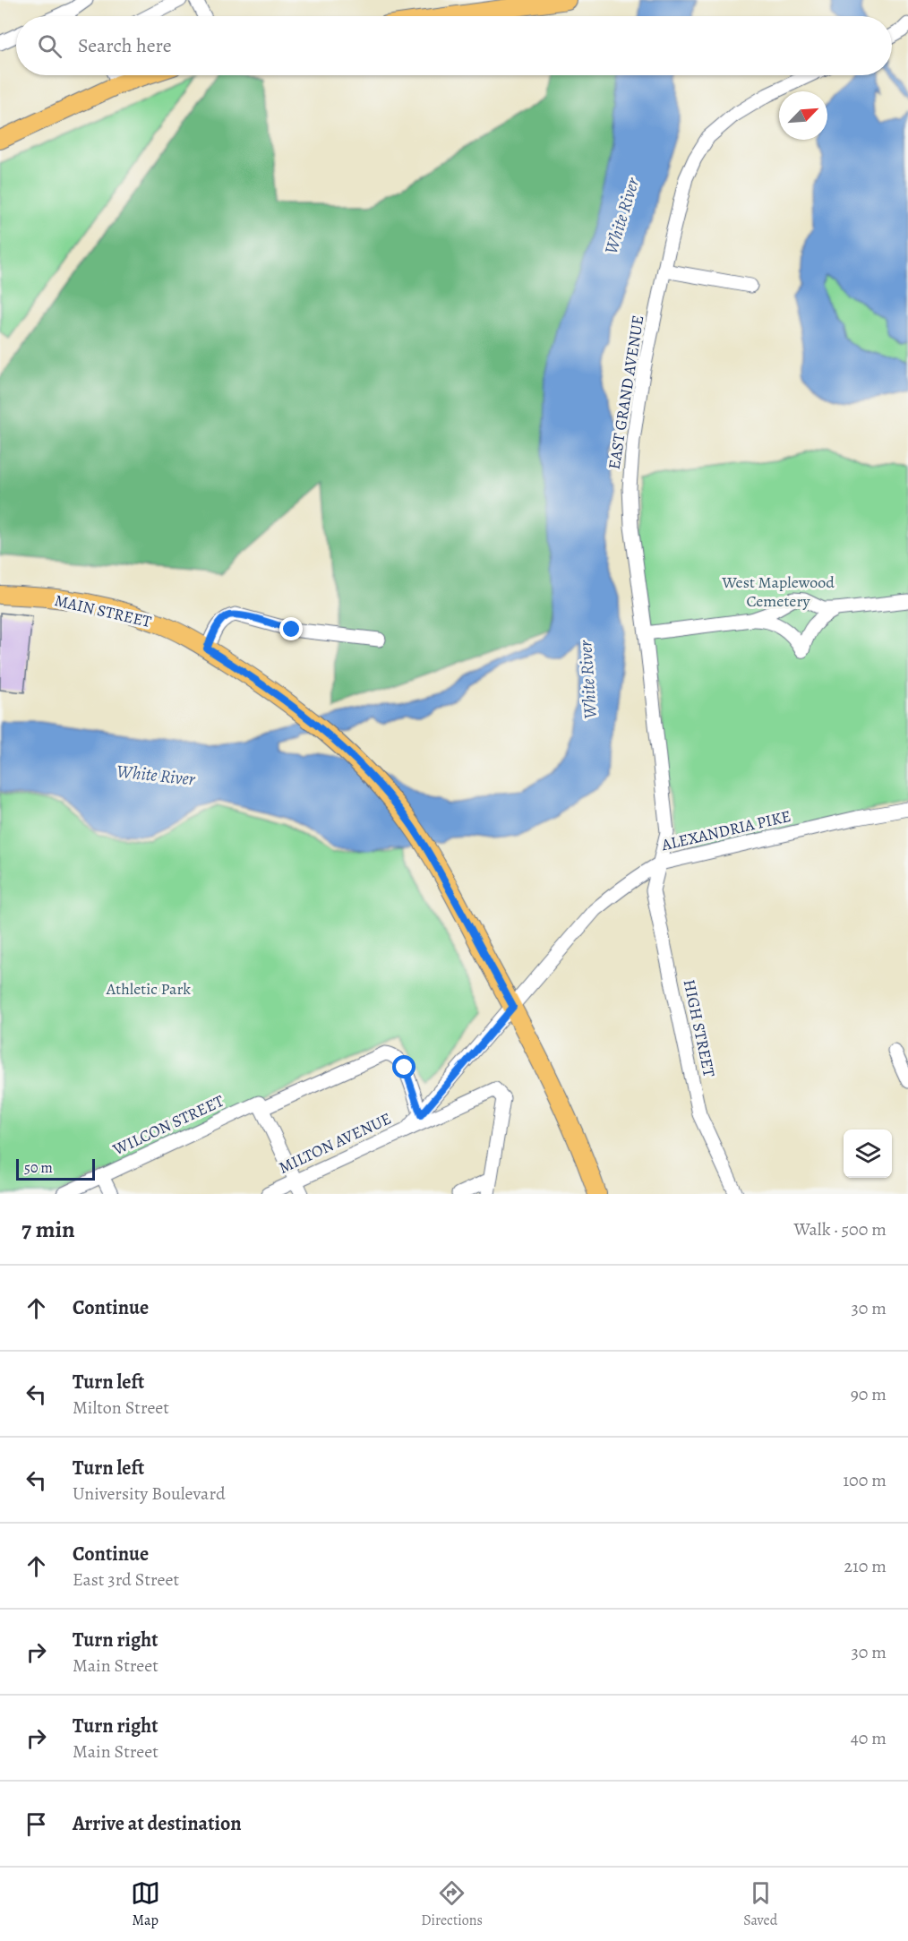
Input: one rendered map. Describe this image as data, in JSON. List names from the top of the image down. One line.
{"streets":{"main road":["MAIN STREET"],"street":["EAST GRAND AVENUE","ALEXANDRIA PIKE","HIGH STREET","WILCON STREET","MILTON AVENUE"]},"crossings":[["EAST GRAND AVENUE","ALEXANDRIA PIKE"],["EAST GRAND AVENUE","HIGH STREET"],["MAIN STREET","ALEXANDRIA PIKE"],["ALEXANDRIA PIKE","HIGH STREET"],["ALEXANDRIA PIKE","WILCON STREET"],["ALEXANDRIA PIKE","MILTON AVENUE"]],"water":["White River"],"parks":["West Maplewood Cemetery","Athletic Park"],"scale_bar":"50 m","north":"top right","page":{"search":"Search here","scale":"50 m","heading":["7 min","Walk · 500 m"],"list":[["Continue","30 m"],["Turn left","Milton Street","90 m"],["Turn left","University Boulevard","100 m"],["Continue","East 3rd Street","210 m"],["Turn right","Main Street","30 m"],["Turn right","Main Street","40 m"],"Arrive at destination"],"nav":["Map","Directions","Saved"]}}
